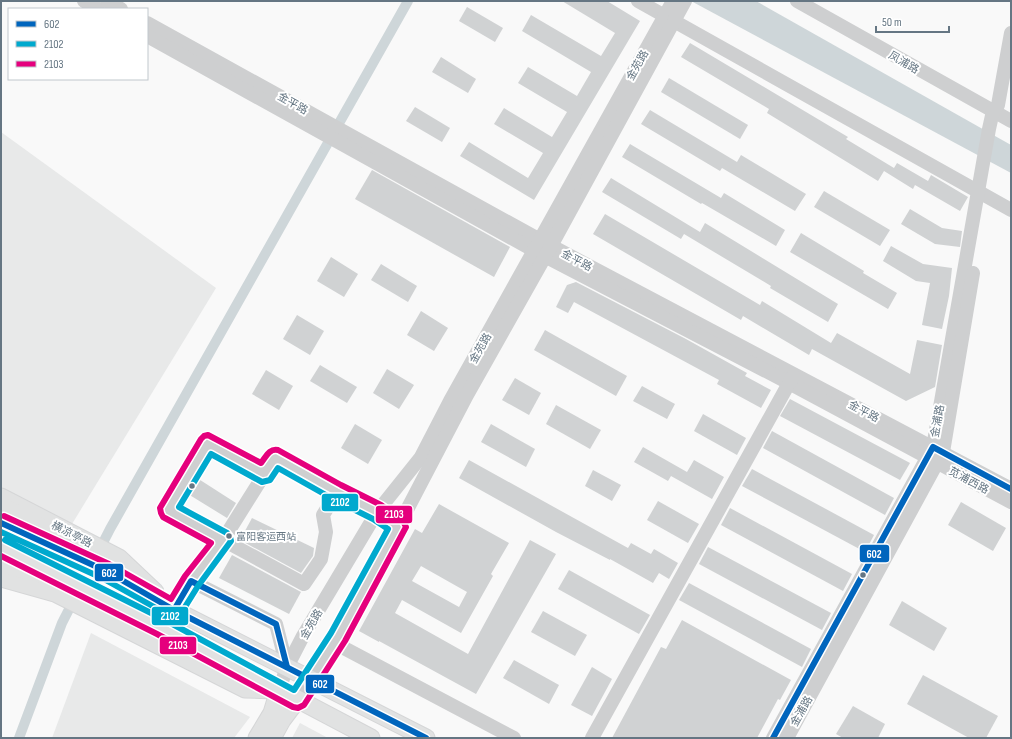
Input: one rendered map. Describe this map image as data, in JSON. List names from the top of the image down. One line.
{"streets":{"main road":["横凉亭路"],"street":["凤浦路","金苑路","金平路","金浦路","苋浦西路"]},"crossings":[["凤浦路","金浦路"],["金苑路","金平路"],["金苑路","横凉亭路"],["金平路","金浦路"],["金平路","苋浦西路"],["金浦路","苋浦西路"]],"places":["富阳客运西站"],"lines":["transit line 2103","transit line 602","transit line 2102"],"legend":["602","2102","2103"],"scale_bar":"50 m"}
